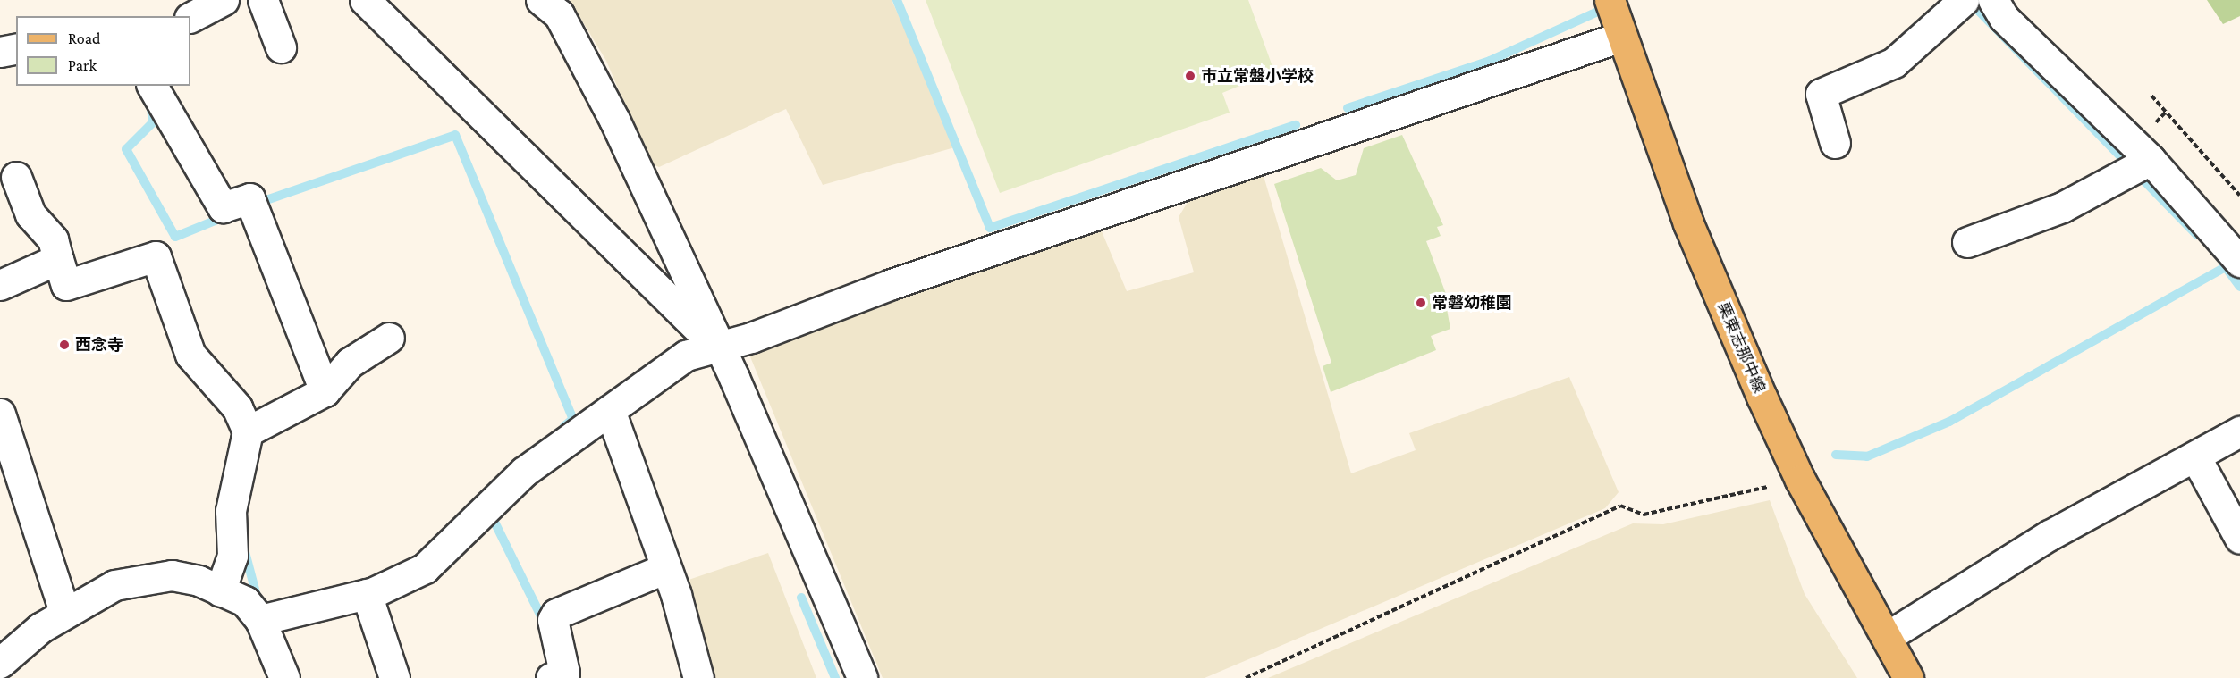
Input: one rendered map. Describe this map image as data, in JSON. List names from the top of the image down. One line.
{"streets":{"main road":["栗東志那中線"]},"places":["市立常盤小学校","常磐幼稚園","西念寺"],"legend":["Road","Park"]}
